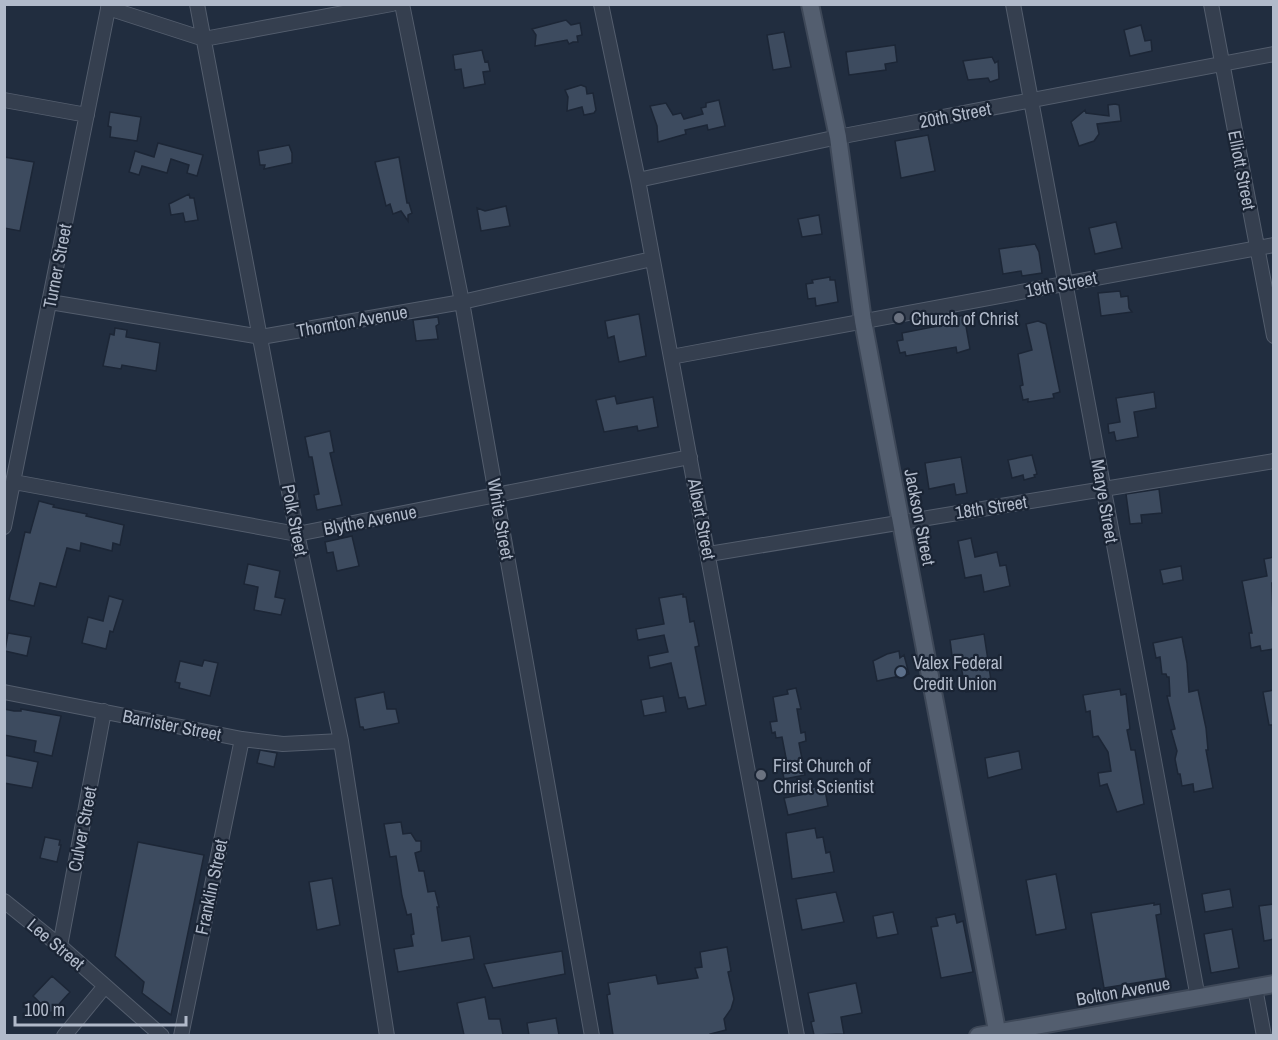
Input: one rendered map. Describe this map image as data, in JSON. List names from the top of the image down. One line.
{"streets":{"main road":["Jackson Street","Bolton Avenue"],"street":["20th Street","Elliott Street","Turner Street","19th Street","Thornton Avenue","Marye Street","18th Street","White Street","Albert Street","Polk Street","Blythe Avenue","Barrister Street","Culver Street","Franklin Street","Lee Street"]},"crossings":[["20th Street","Elliott Street"],["20th Street","Marye Street"],["20th Street","Jackson Street"],["20th Street","Albert Street"],["Elliott Street","19th Street"],["Turner Street","Thornton Avenue"],["Turner Street","Blythe Avenue"],["19th Street","Marye Street"],["19th Street","Jackson Street"],["19th Street","Albert Street"],["Thornton Avenue","White Street"],["Thornton Avenue","Albert Street"],["Thornton Avenue","Polk Street"],["Marye Street","18th Street"],["Marye Street","Bolton Avenue"],["18th Street","Jackson Street"],["18th Street","Albert Street"],["Jackson Street","Bolton Avenue"],["White Street","Blythe Avenue"],["Albert Street","Blythe Avenue"],["Polk Street","Blythe Avenue"],["Polk Street","Barrister Street"],["Barrister Street","Culver Street"],["Barrister Street","Franklin Street"],["Culver Street","Lee Street"]],"places":["Church of Christ","Valex Federal Credit Union","First Church of Christ Scientist"],"scale_bar":"100 m"}
